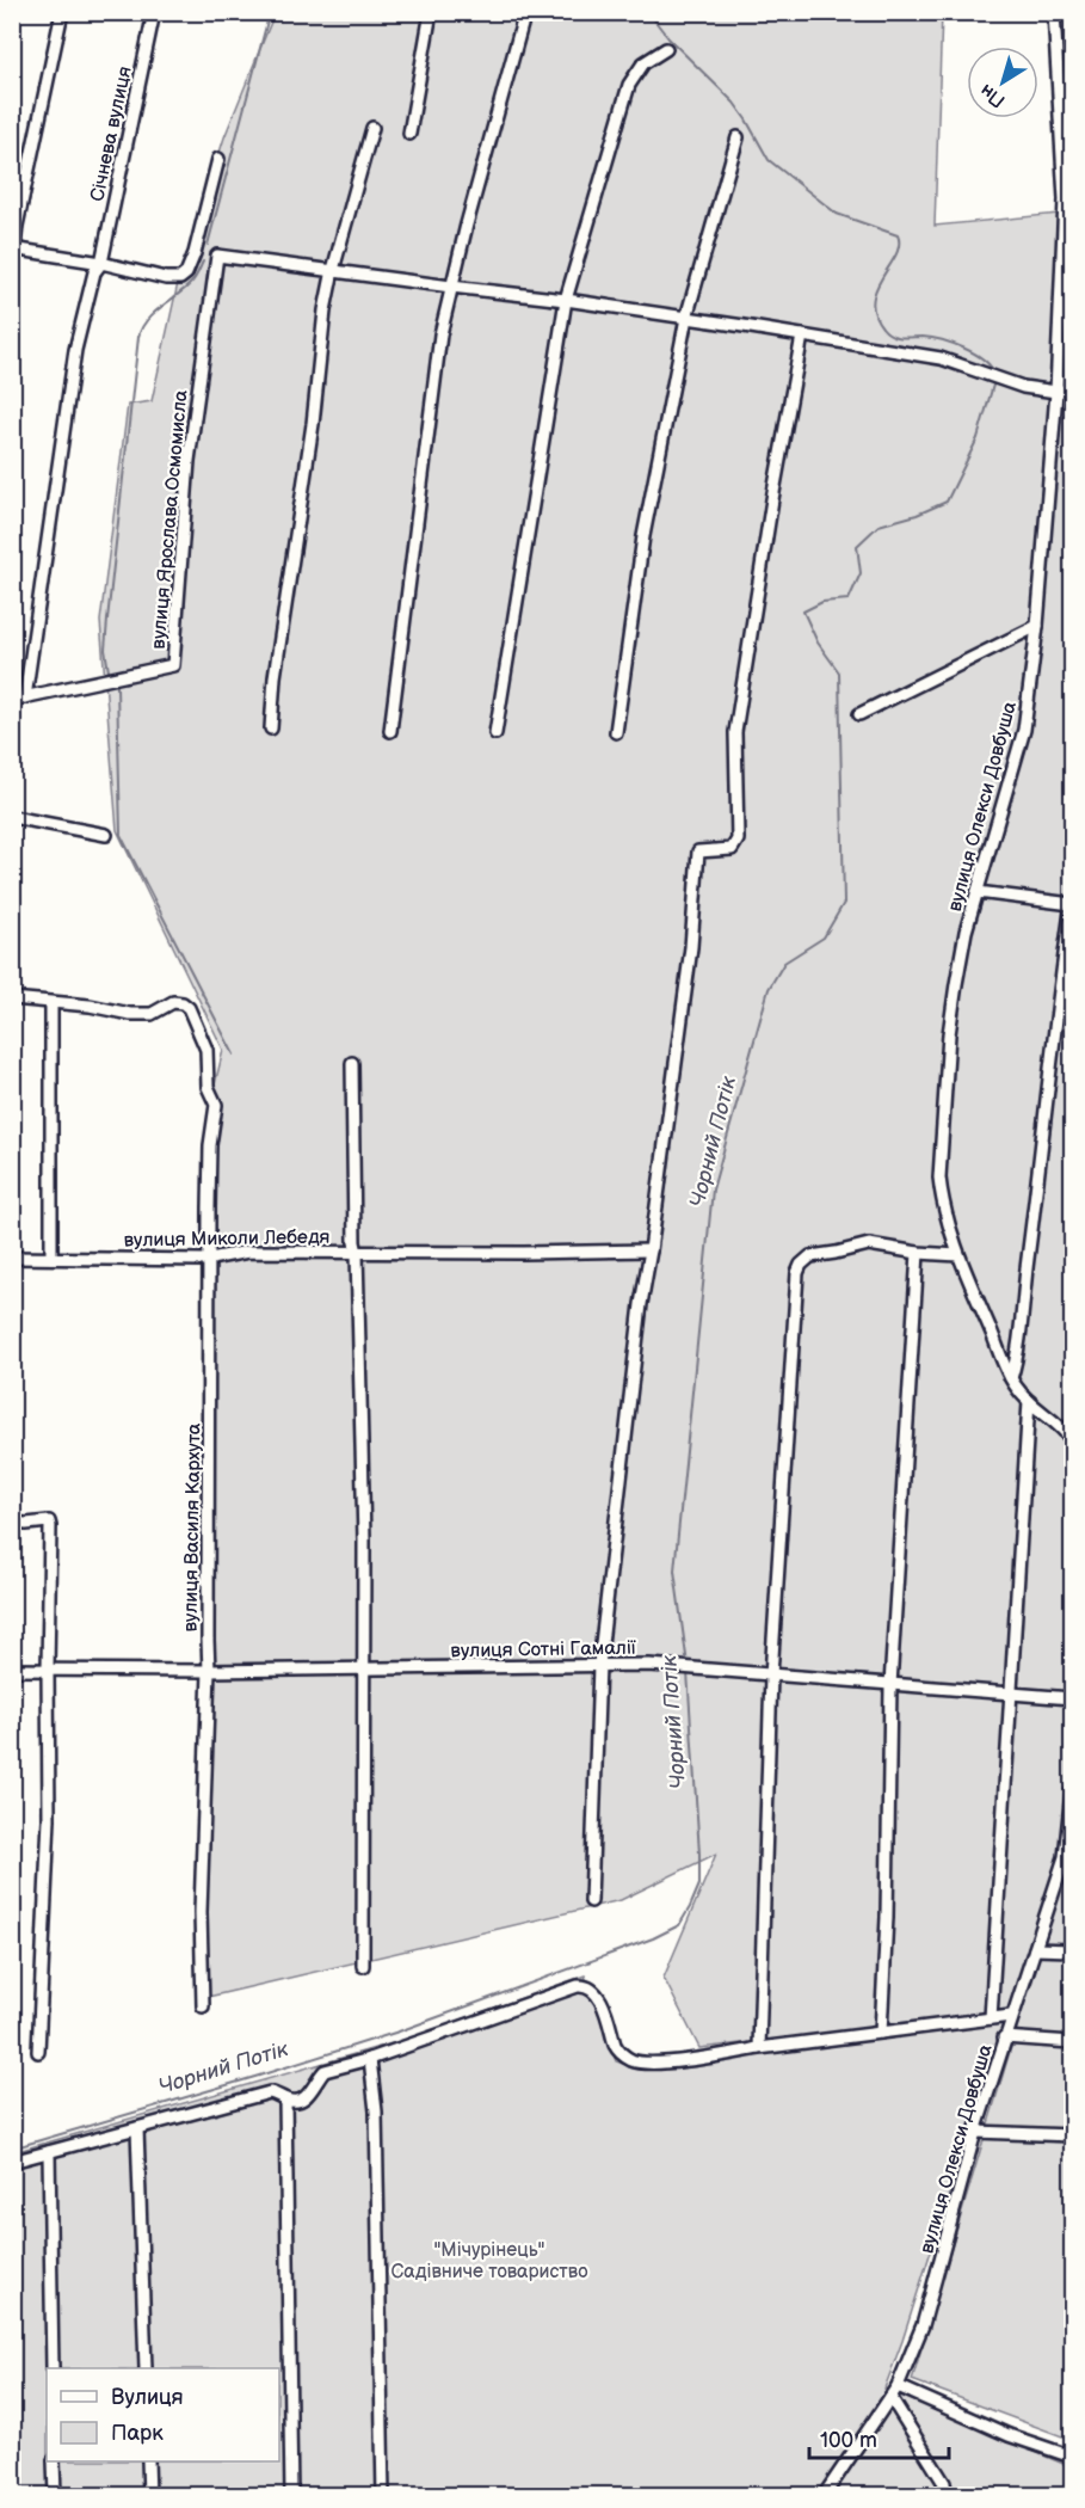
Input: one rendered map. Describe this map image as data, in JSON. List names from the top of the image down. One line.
{"streets":{"street":["Січнева вулиця","вулиця Ярослава Осмомисла","вулиця Олекси Довбуша","вулиця Миколи Лебедя","вулиця Василя Кархута","вулиця Сотні Гамалії"]},"crossings":[["Січнева вулиця","вулиця Ярослава Осмомисла"],["вулиця Миколи Лебедя","вулиця Василя Кархута"],["вулиця Василя Кархута","вулиця Сотні Гамалії"]],"water":["Чорний Потік"],"parks":["\"Мічурінець\" Садівниче товариство"],"legend":["Вулиця","Парк"],"scale_bar":"100 m","north":"bottom left"}
